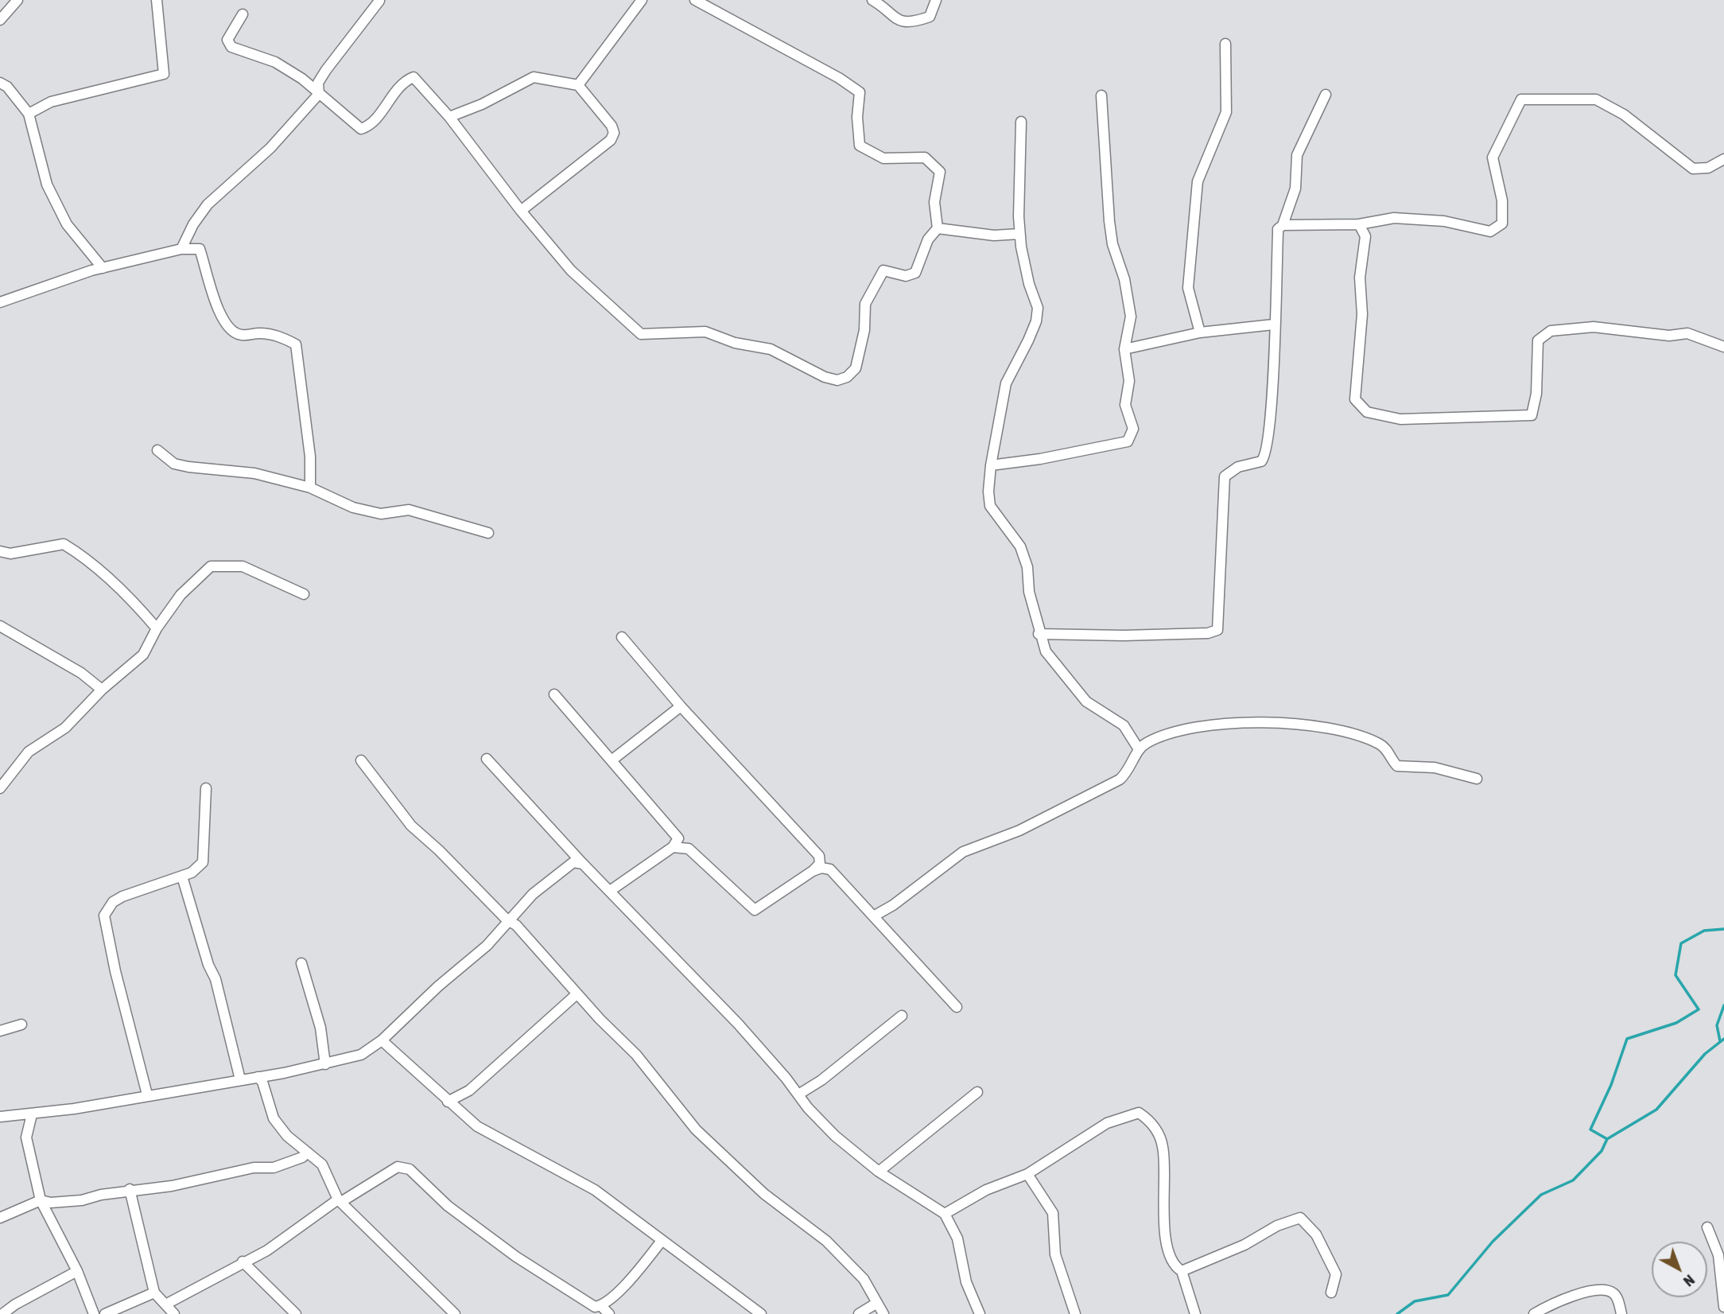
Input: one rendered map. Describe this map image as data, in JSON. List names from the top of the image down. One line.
{"north":"bottom right"}
